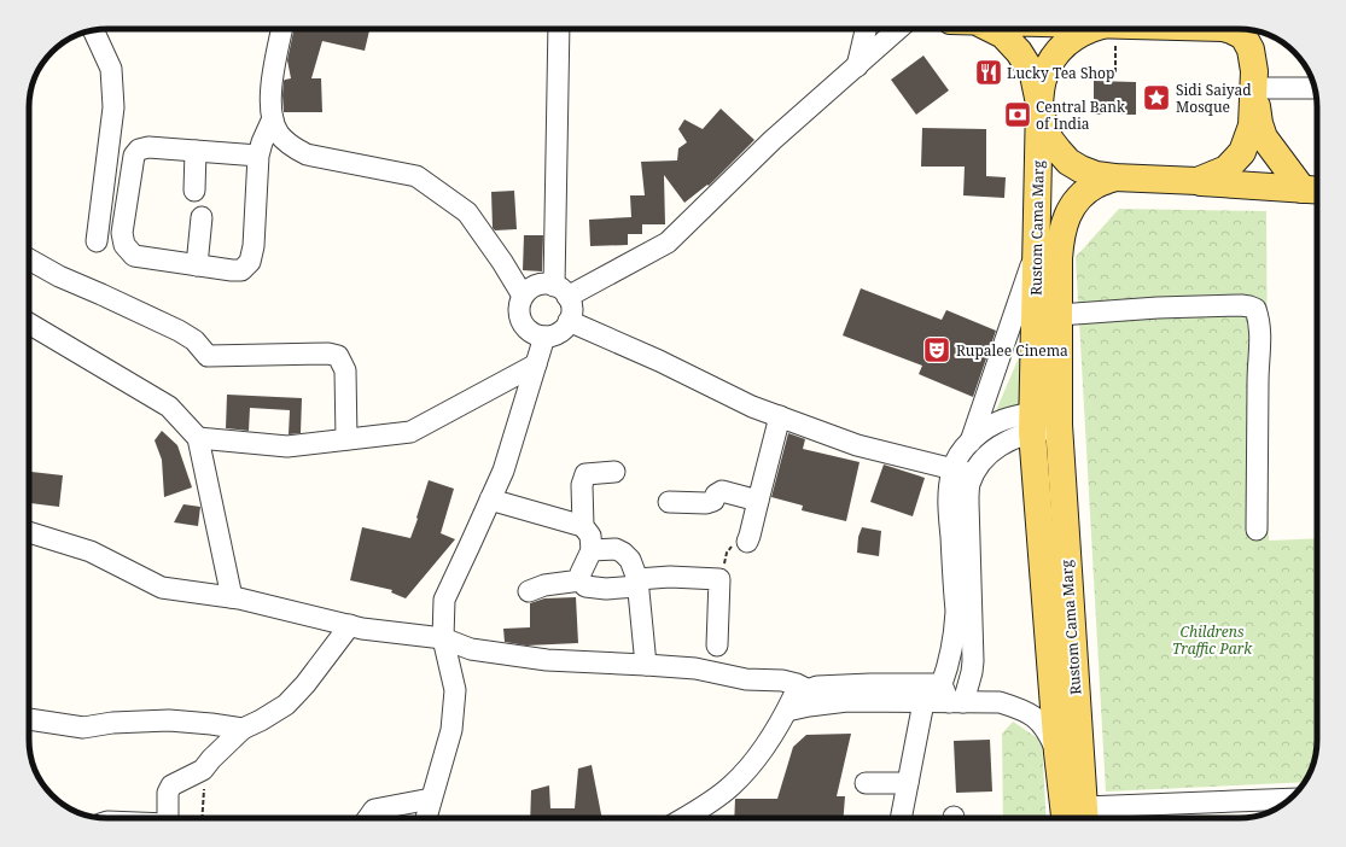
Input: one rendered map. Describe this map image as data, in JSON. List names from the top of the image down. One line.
{"streets":{"main road":["Rustom Cama Marg"]},"parks":["Childrens Traffic Park"],"places":{"restaurant":["Lucky Tea Shop"],"place":["Sidi Saiyad Mosque"],"bank":["Central Bank of India"],"theatre":["Rupalee Cinema"]}}
